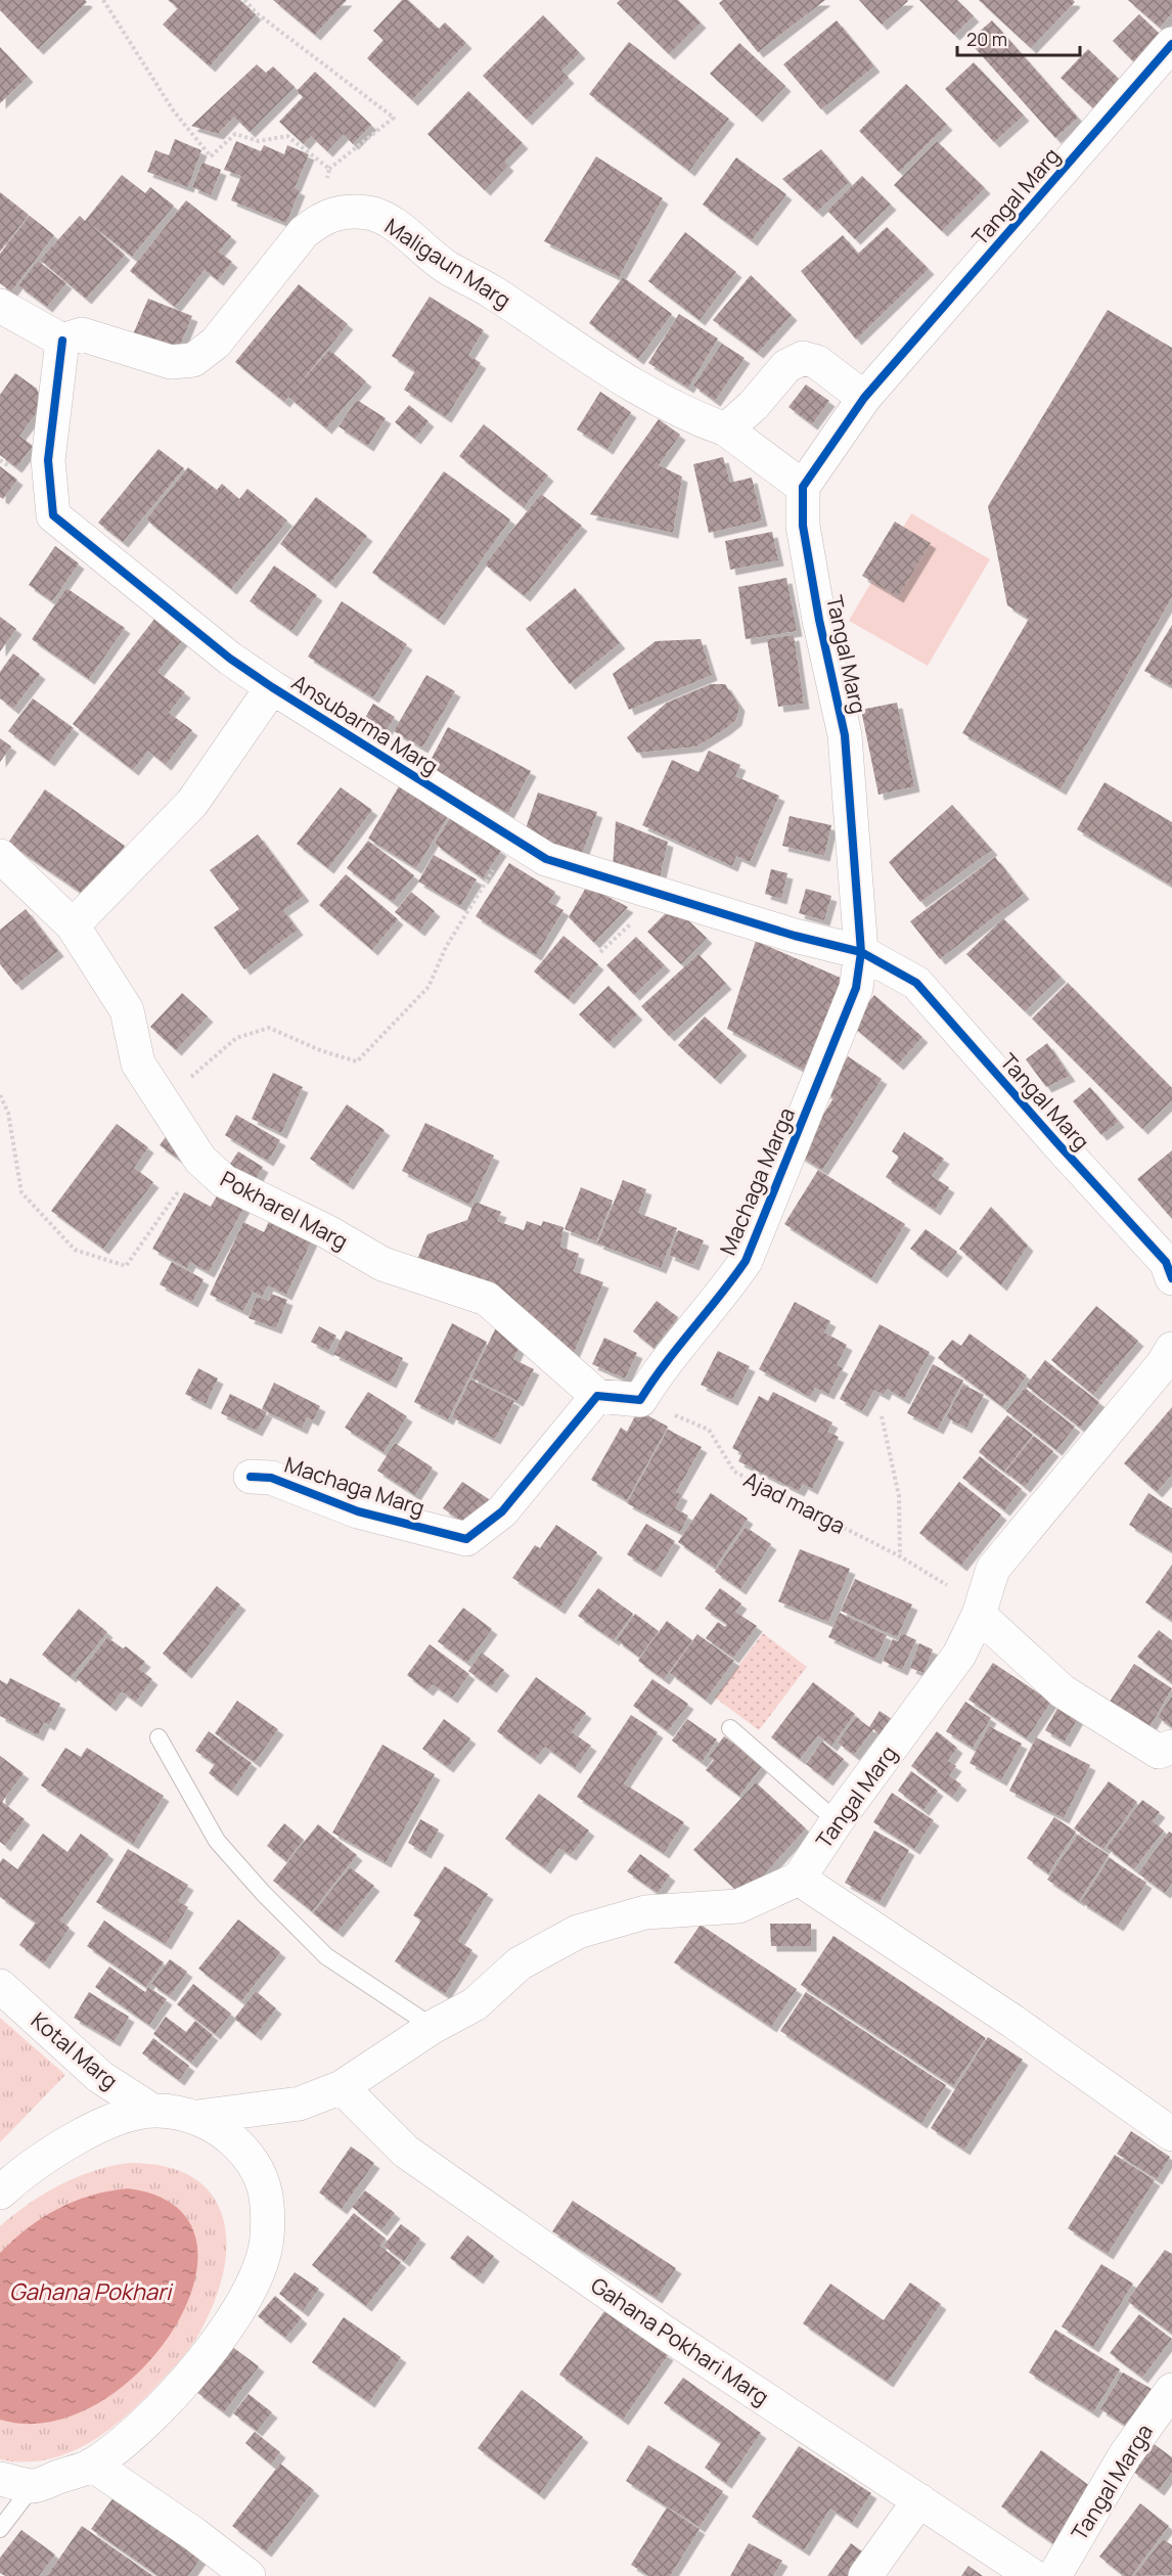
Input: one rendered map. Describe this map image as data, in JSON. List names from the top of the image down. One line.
{"streets":{"street":["Tangal Marg","Maligaun Marg","Ansubarma Marg","Machaga Marga","Pokharel Marg","Machaga Marg","Kotal Marg","Gahana Pokhari Marg","Tangal Marga"],"path":["Ajad marga"]},"crossings":[["Tangal Marg","Maligaun Marg"],["Tangal Marg","Ansubarma Marg"],["Tangal Marg","Machaga Marga"],["Tangal Marg","Ajad marga"],["Ansubarma Marg","Machaga Marga"],["Machaga Marga","Ajad marga"],["Pokharel Marg","Machaga Marg"]],"water":["Gahana Pokhari"],"scale_bar":"20 m"}
